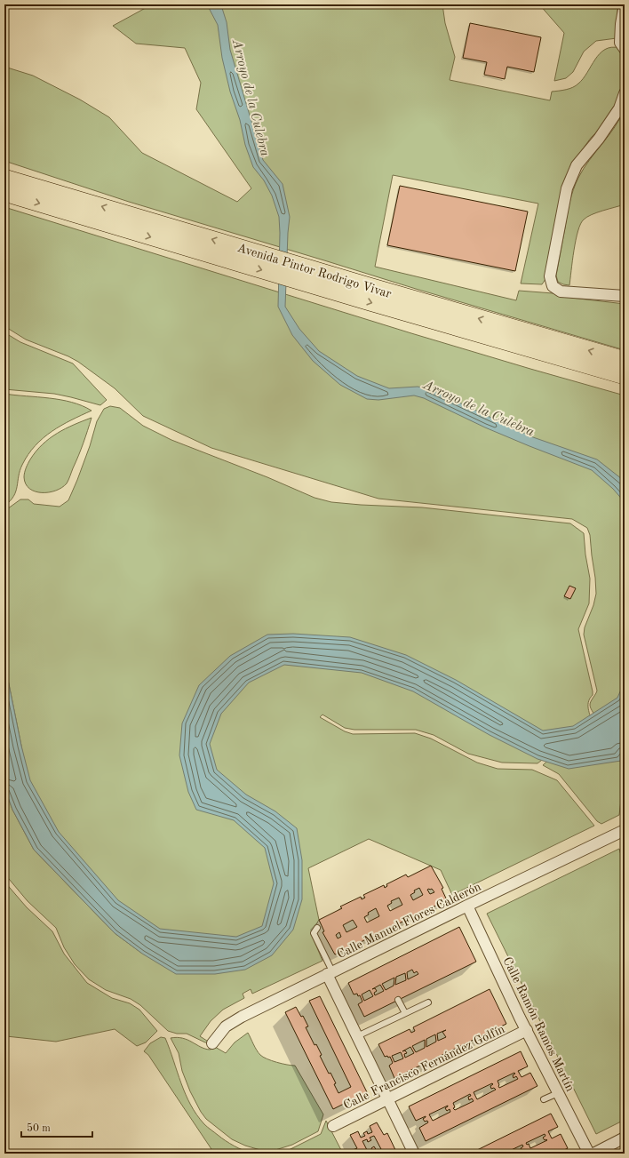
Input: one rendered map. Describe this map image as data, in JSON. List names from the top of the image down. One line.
{"streets":{"main road":["Avenida Pintor Rodrigo Vivar"],"street":["Calle Manuel Flores Calderón","Calle Ramón Ramos Martín","Calle Francisco Fernández Golfín"]},"crossings":[["Calle Manuel Flores Calderón","Calle Ramón Ramos Martín"],["Calle Ramón Ramos Martín","Calle Francisco Fernández Golfín"]],"water":["Arroyo de la Culebra"],"scale_bar":"50 m"}
